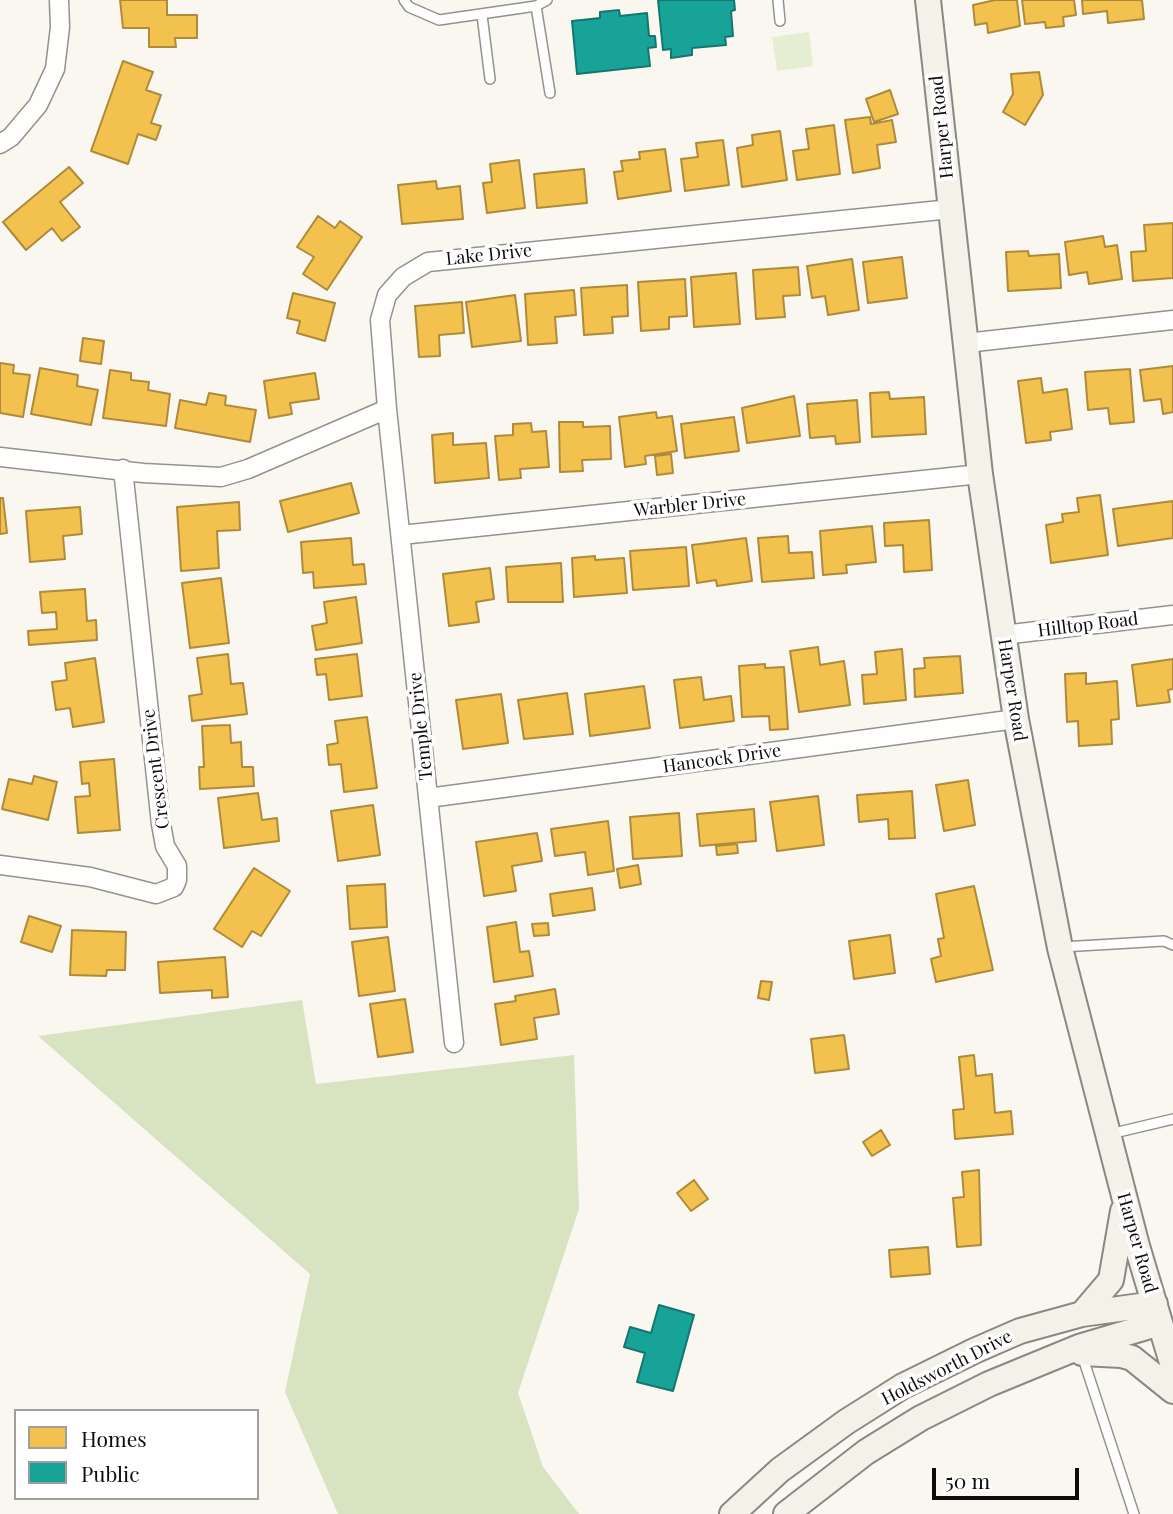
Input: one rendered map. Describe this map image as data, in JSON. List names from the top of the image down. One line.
{"streets":{"main road":["Harper Road","Holdsworth Drive"],"street":["Lake Drive","Warbler Drive","Hilltop Road","Temple Drive","Hancock Drive","Crescent Drive"]},"crossings":[["Harper Road","Lake Drive"],["Harper Road","Warbler Drive"],["Harper Road","Hilltop Road"],["Harper Road","Hancock Drive"],["Harper Road","Holdsworth Drive"],["Lake Drive","Temple Drive"],["Warbler Drive","Temple Drive"],["Temple Drive","Hancock Drive"]],"legend":["Homes","Public"],"scale_bar":"50 m"}
